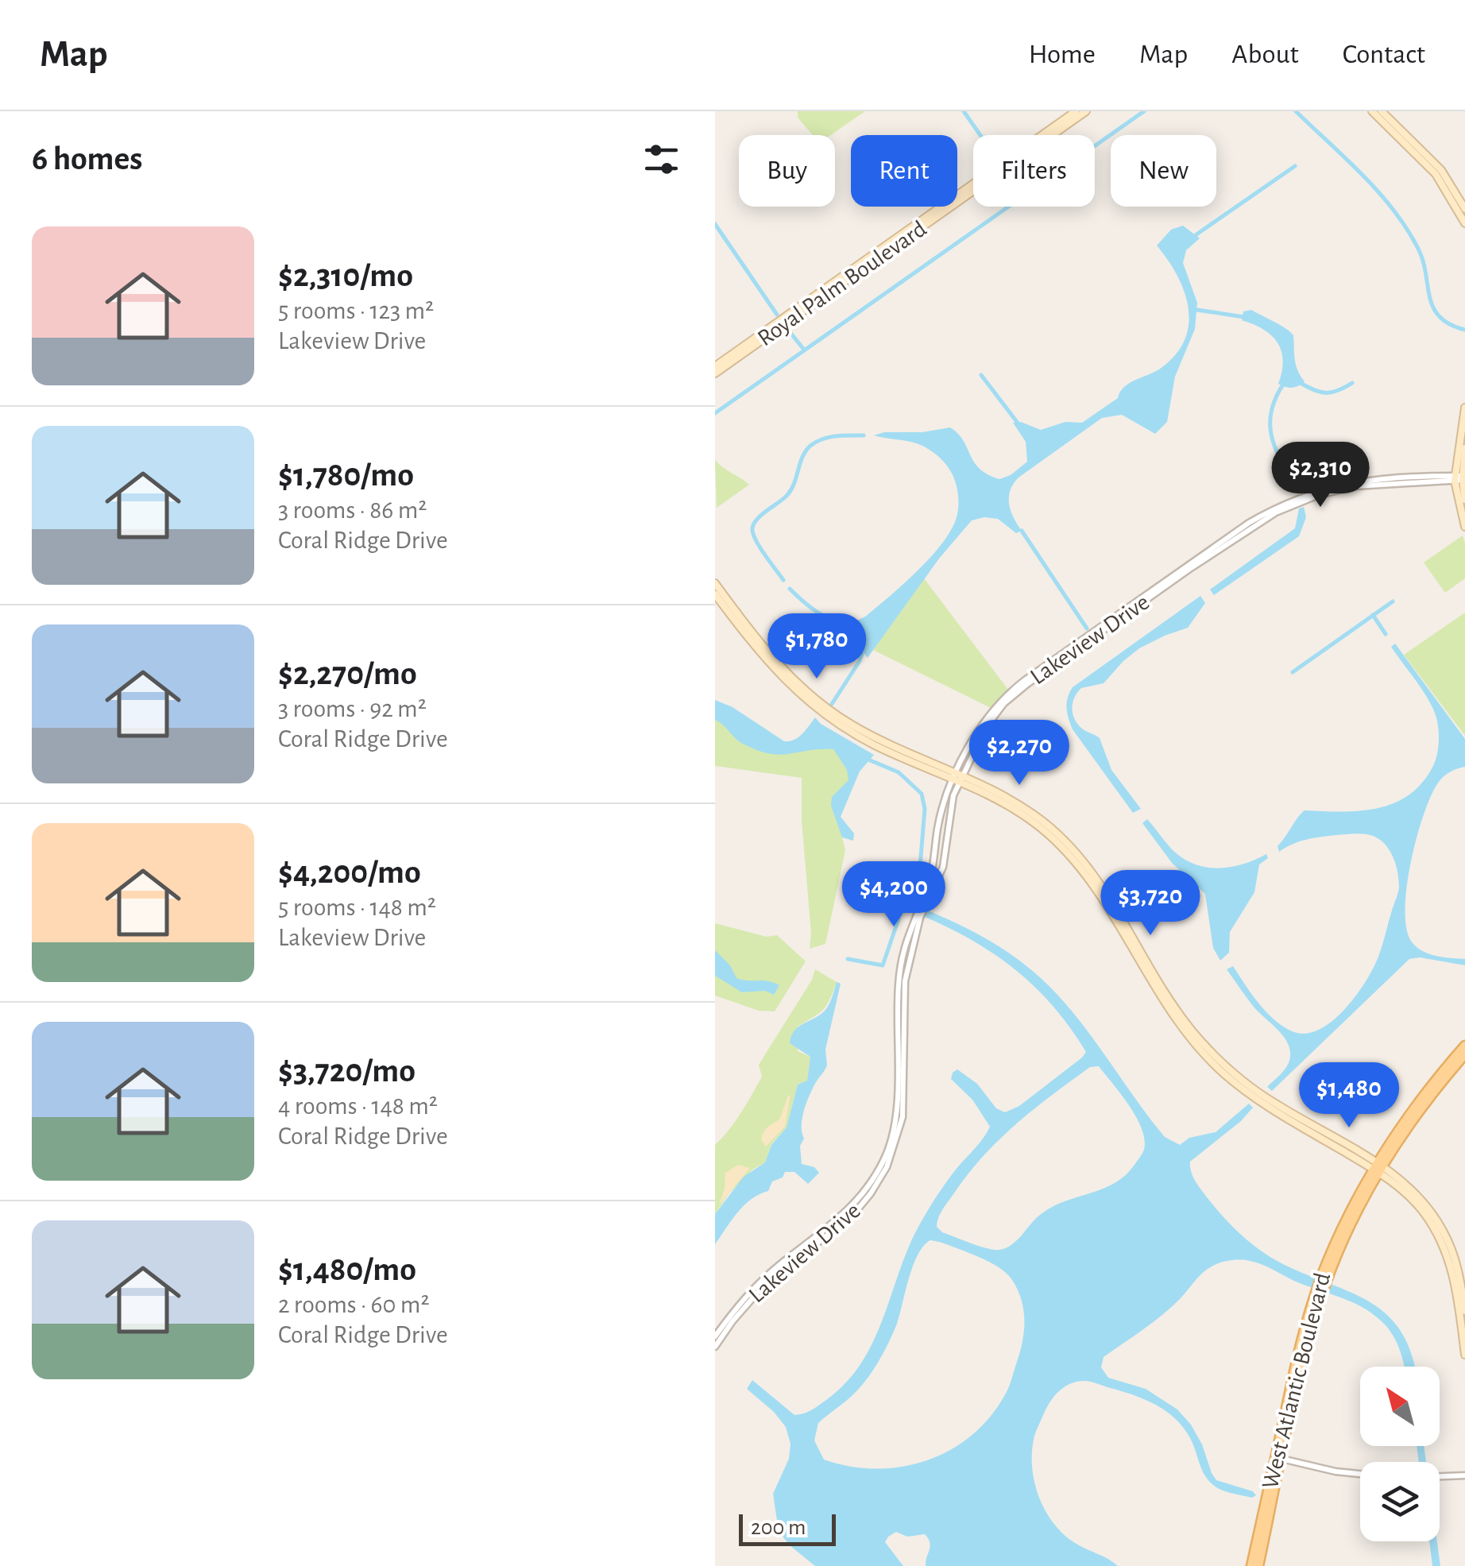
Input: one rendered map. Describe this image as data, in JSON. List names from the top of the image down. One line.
{"streets":{"main road":["Royal Palm Boulevard","West Atlantic Boulevard"],"street":["Lakeview Drive"]},"scale_bar":"200 m","north":"top left","page":{"header":"Map","nav":["Home","Map","About","Contact"],"heading":"6 homes","chip":["Buy","Rent","Filters","New"],"list":[{"name":"$2,310/mo","note":"5 rooms · 123 m² · Lakeview Drive"},{"name":"$1,780/mo","note":"3 rooms · 86 m² · Coral Ridge Drive"},{"name":"$2,270/mo","note":"3 rooms · 92 m² · Coral Ridge Drive"},{"name":"$4,200/mo","note":"5 rooms · 148 m² · Lakeview Drive"},{"name":"$3,720/mo","note":"4 rooms · 148 m² · Coral Ridge Drive"},{"name":"$1,480/mo","note":"2 rooms · 60 m² · Coral Ridge Drive"}],"price":["$2,310","$1,780","$2,270","$4,200","$3,720","$1,480"],"scale":"200 m"}}
